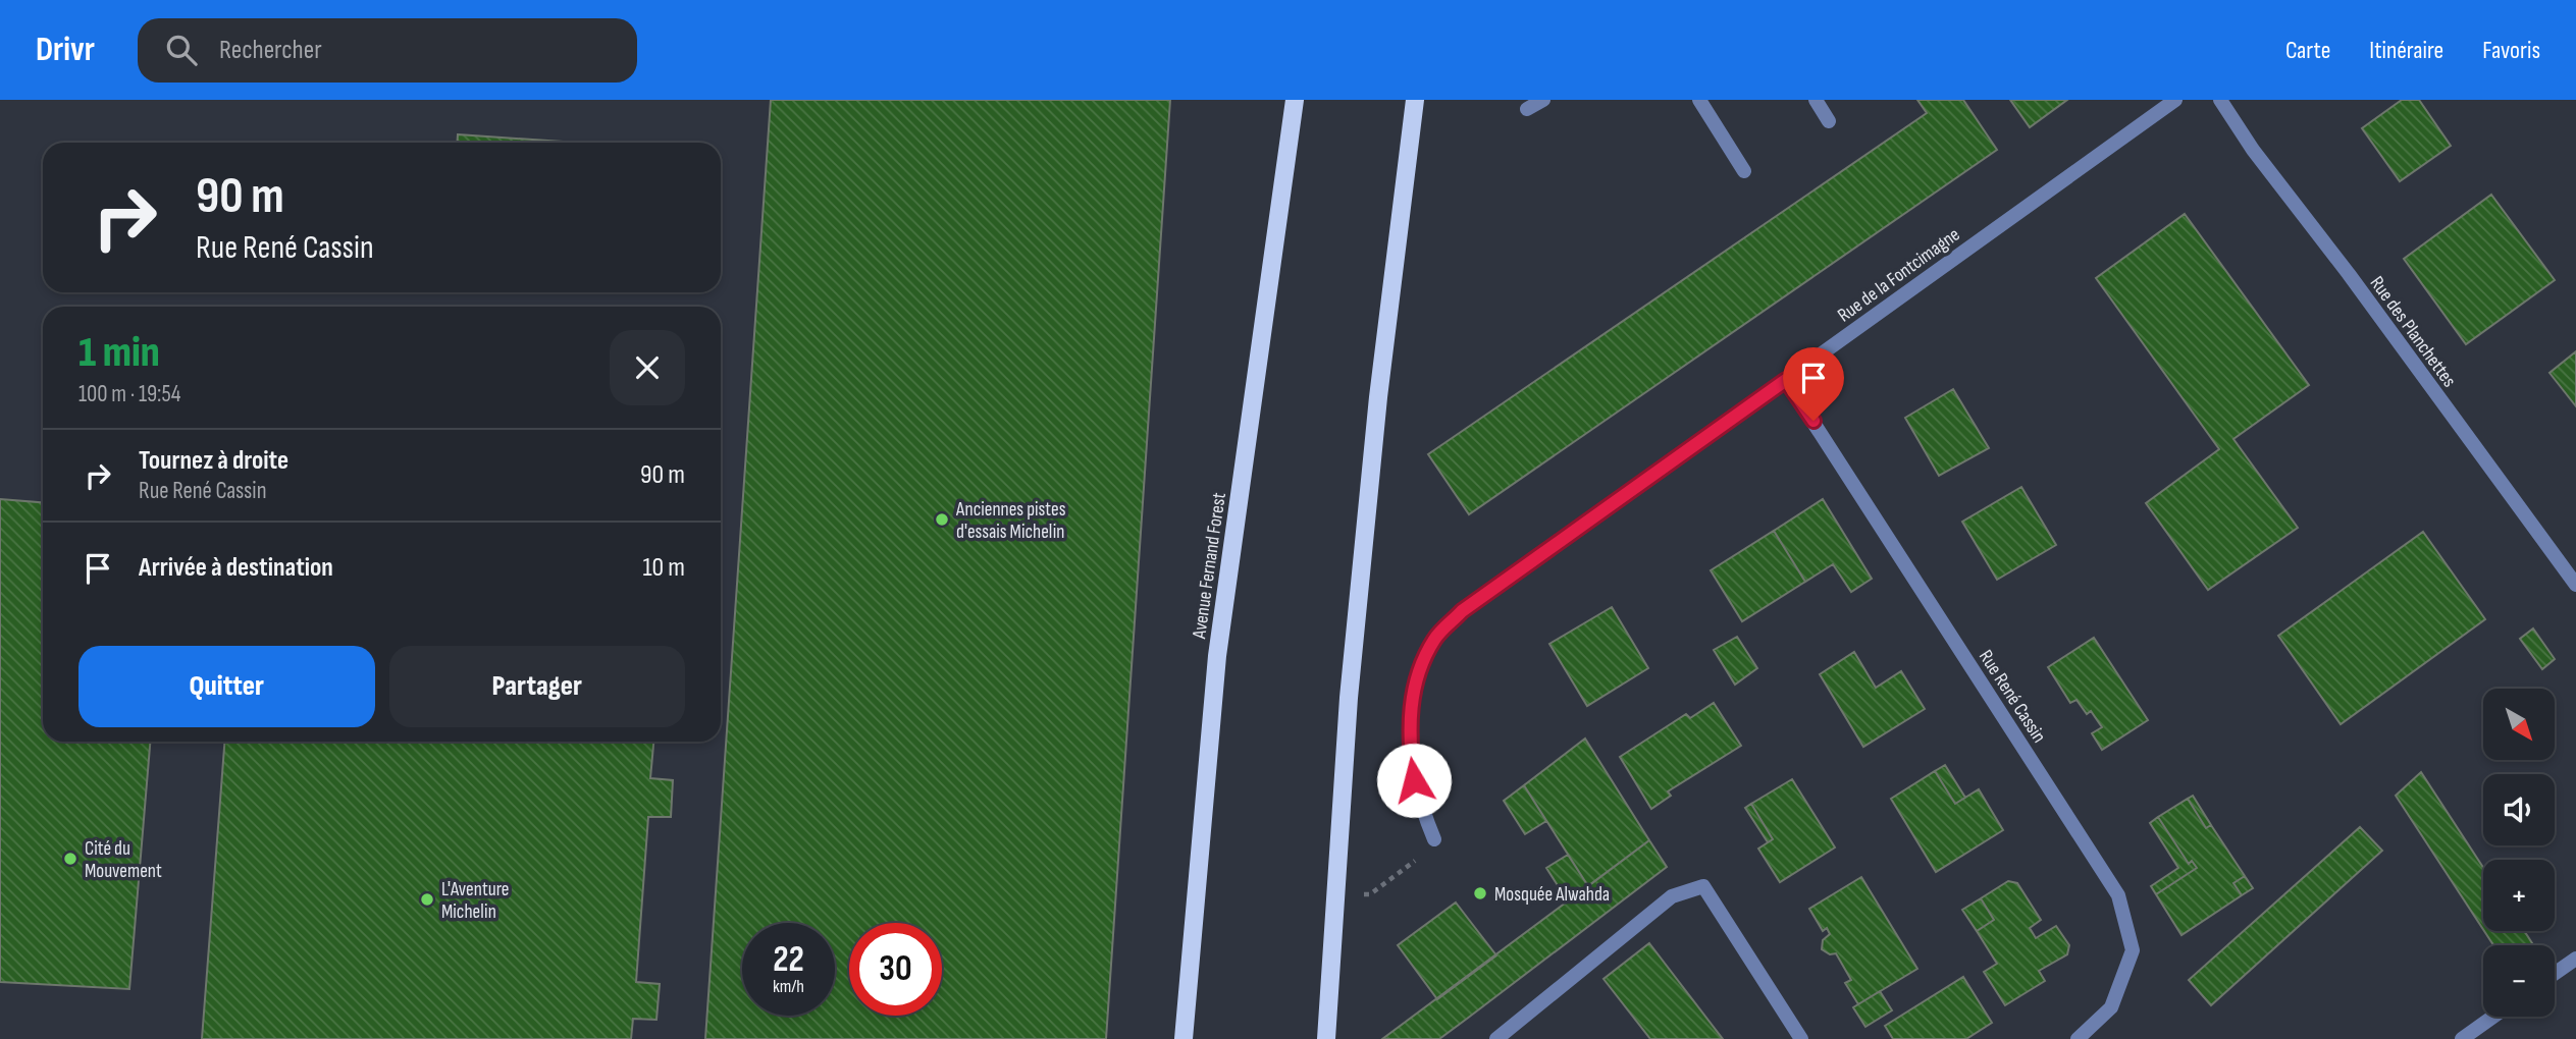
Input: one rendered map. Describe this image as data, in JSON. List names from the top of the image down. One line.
{"streets":{"main road":["Avenue Fernand Forest"],"street":["Rue de la Fontcimagne","Rue des Planchettes","Rue René Cassin"]},"crossings":[["Rue de la Fontcimagne","Rue René Cassin"]],"places":["Anciennes pistes d'essais Michelin","Cité du Mouvement","Mosquée Alwahda","L'Aventure Michelin"],"north":"bottom right","page":{"header":"Drivr","search":"Rechercher","nav":["Carte","Itinéraire","Favoris"],"turn":["90 m","Rue René Cassin"],"heading":["1 min","100 m · 19:54"],"list":[{"name":"Tournez à droite","note":"Rue René Cassin","value":"90 m"},{"name":"Arrivée à destination","value":"10 m"}],"buttons":["Quitter","Partager"],"map_buttons":["+","−"],"speed":"22 km/h","limit":"30"}}
